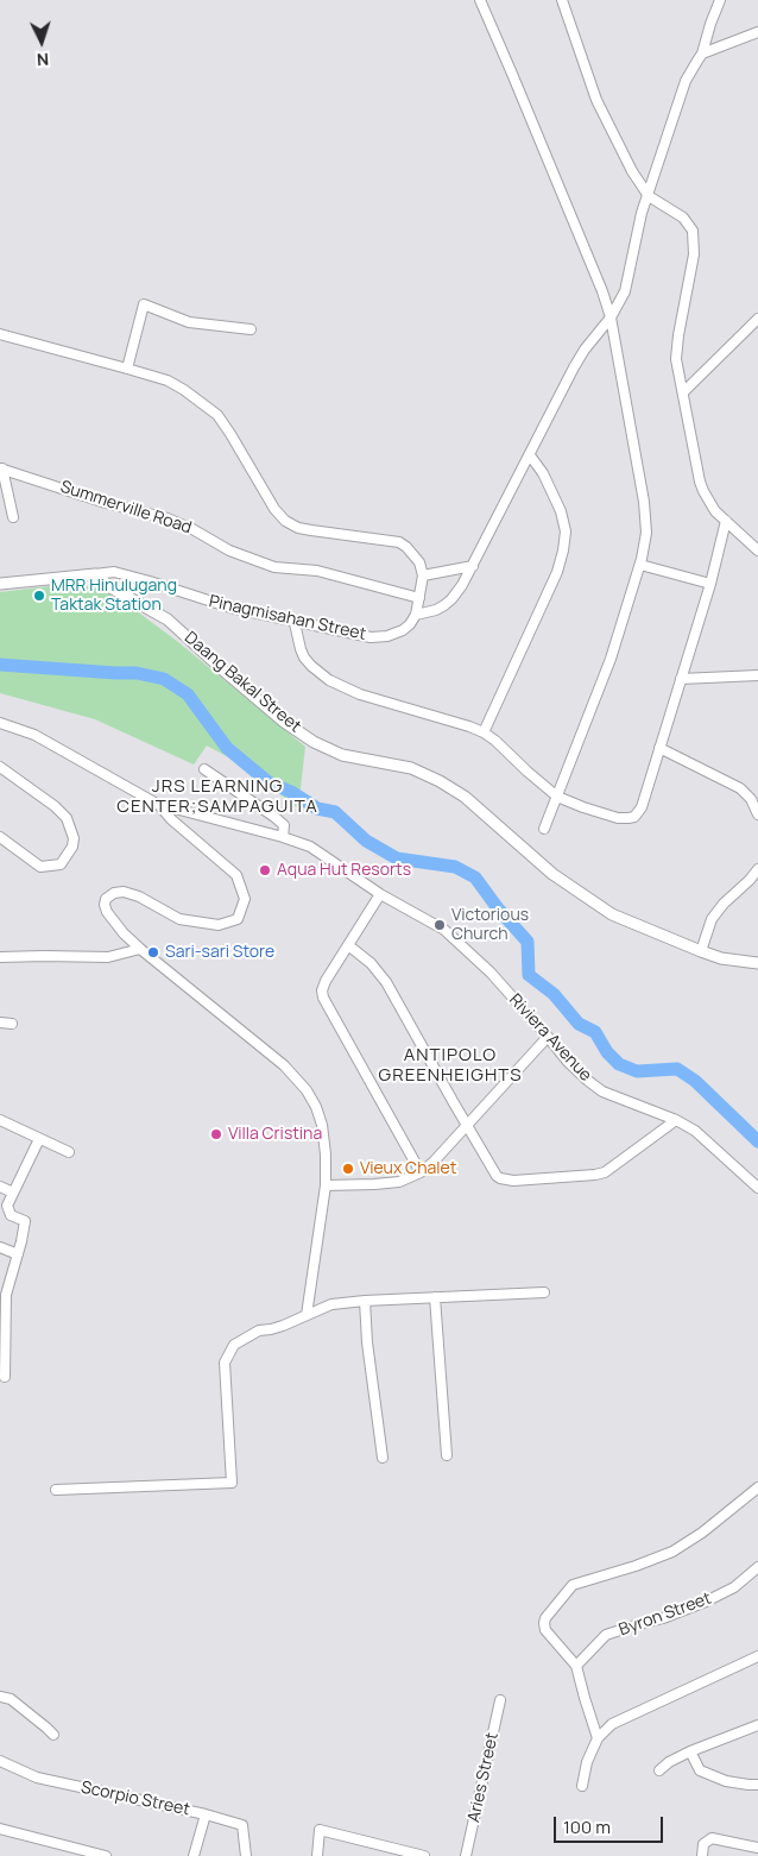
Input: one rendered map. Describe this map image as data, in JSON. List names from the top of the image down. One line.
{"streets":{"street":["Summerville Road","Pinagmisahan Street","Daang Bakal Street","Riviera Avenue","Byron Street","Aries Street","Scorpio Street"]},"crossings":[["Pinagmisahan Street","Daang Bakal Street"]],"districts":["JRS LEARNING CENTER;SAMPAGUITA","ANTIPOLO GREENHEIGHTS"],"places":["MRR Hinulugang Taktak Station","Aqua Hut Resorts","Victorious Church","Sari-sari Store","Villa Cristina","Vieux Chalet"],"scale_bar":"100 m","north":"bottom"}
